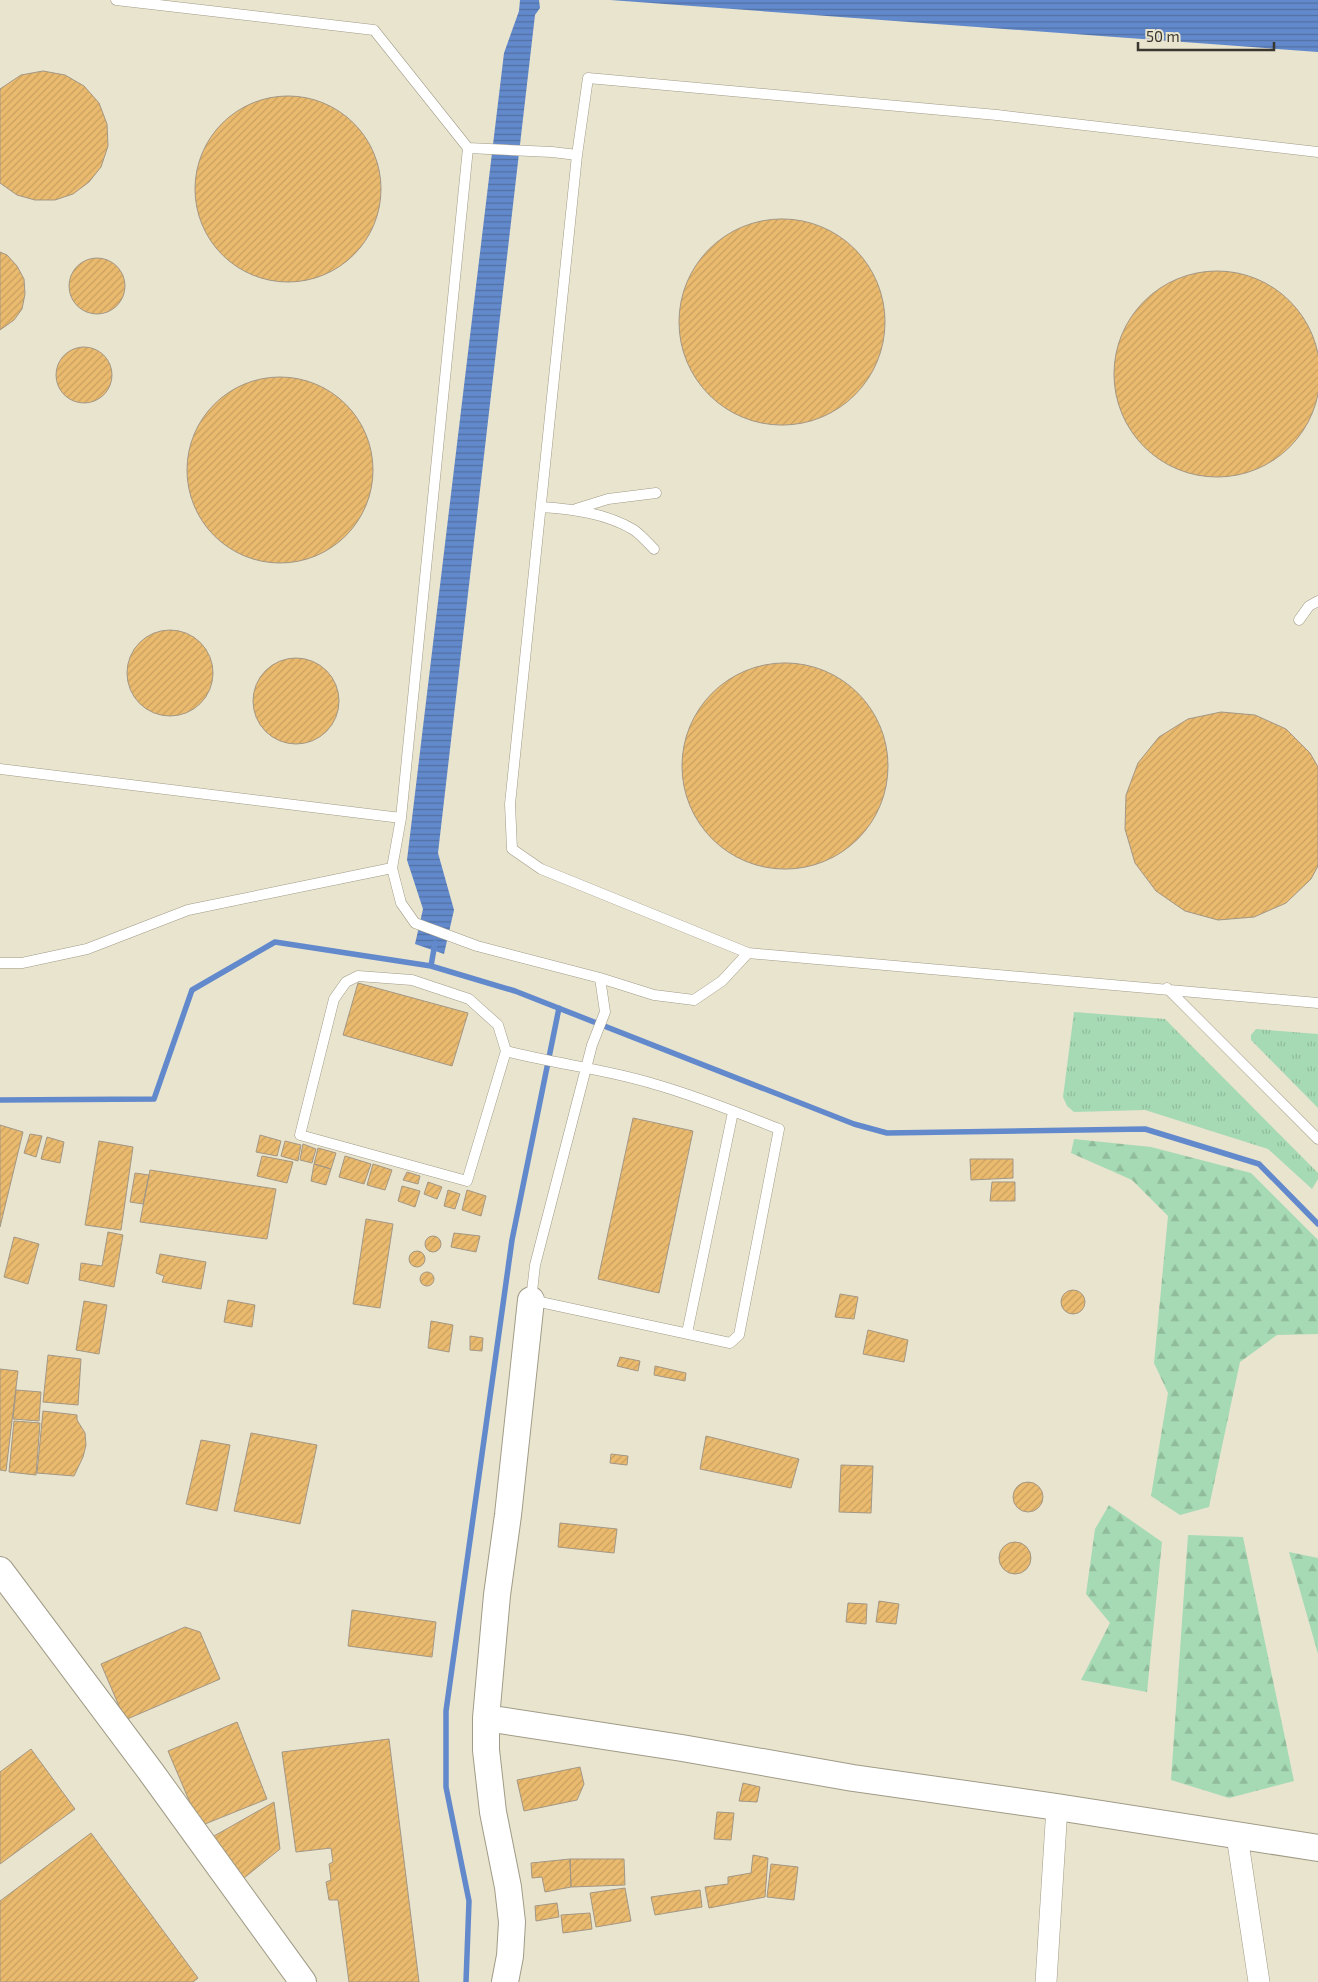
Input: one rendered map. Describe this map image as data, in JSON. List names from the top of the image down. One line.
{"scale_bar":"50 m"}
